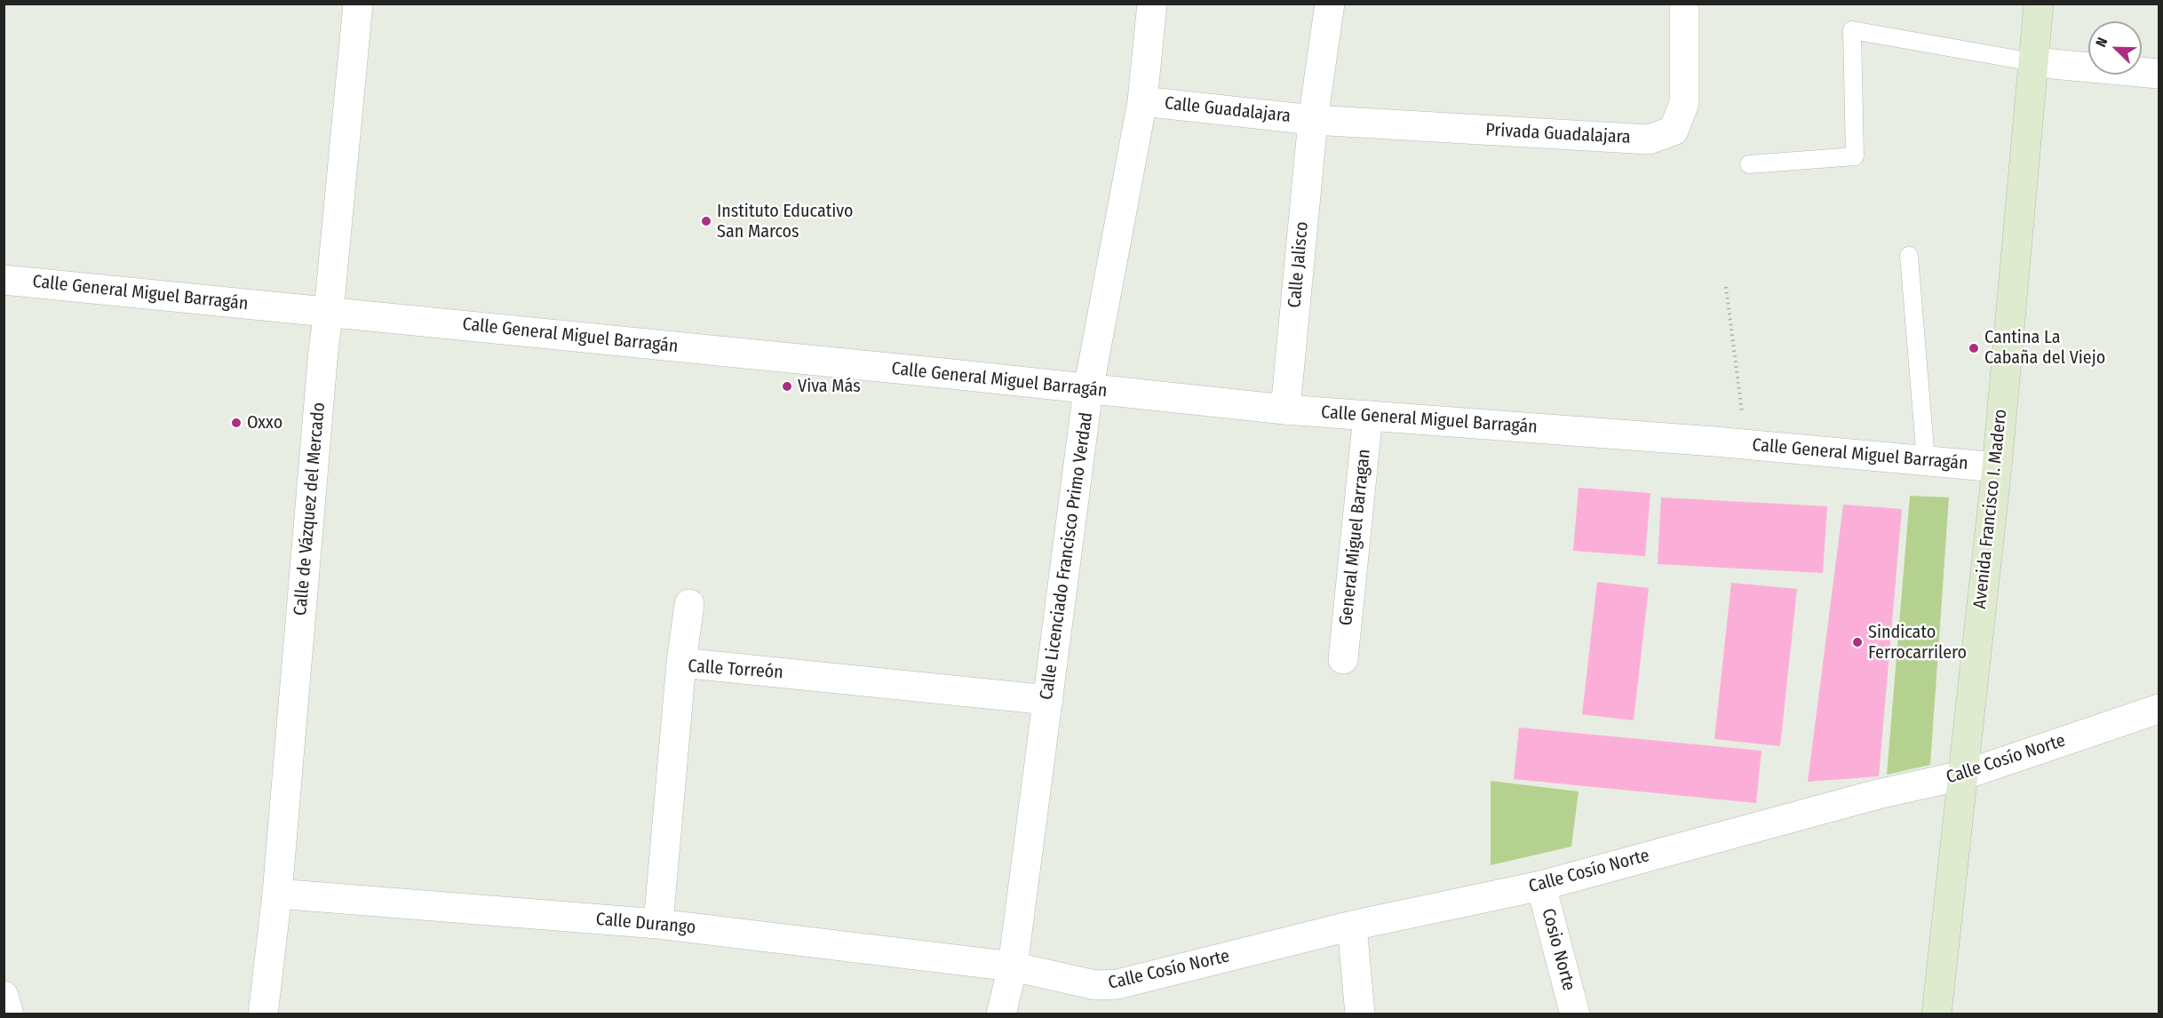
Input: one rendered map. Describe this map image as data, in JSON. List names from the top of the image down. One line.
{"streets":{"main road":["Avenida Francisco I. Madero"],"street":["Calle Guadalajara","Privada Guadalajara","Calle Jalisco","Calle General Miguel Barragán","Calle de Vázquez del Mercado","General Miguel Barragan","Calle Licenciado Francisco Primo Verdad","Calle Torreón","Calle Cosío Norte","Calle Durango","Cosio Norte"]},"crossings":[["Calle Guadalajara","Privada Guadalajara"],["Calle Guadalajara","Calle Jalisco"],["Calle Guadalajara","Calle Licenciado Francisco Primo Verdad"],["Privada Guadalajara","Calle Jalisco"],["Calle Jalisco","Calle General Miguel Barragán"],["Calle General Miguel Barragán","Calle de Vázquez del Mercado"],["Calle General Miguel Barragán","Avenida Francisco I. Madero"],["Calle General Miguel Barragán","General Miguel Barragan"],["Calle General Miguel Barragán","Calle Licenciado Francisco Primo Verdad"],["Calle de Vázquez del Mercado","Calle Durango"],["Avenida Francisco I. Madero","Calle Cosío Norte"],["Calle Licenciado Francisco Primo Verdad","Calle Torreón"],["Calle Licenciado Francisco Primo Verdad","Calle Cosío Norte"],["Calle Licenciado Francisco Primo Verdad","Calle Durango"],["Calle Torreón","Calle Durango"],["Calle Cosío Norte","Calle Durango"],["Calle Cosío Norte","Cosio Norte"]],"places":["Instituto Educativo San Marcos","Cantina La Cabaña del Viejo","Viva Más","Oxxo","Sindicato Ferrocarrilero"],"north":"top left"}
